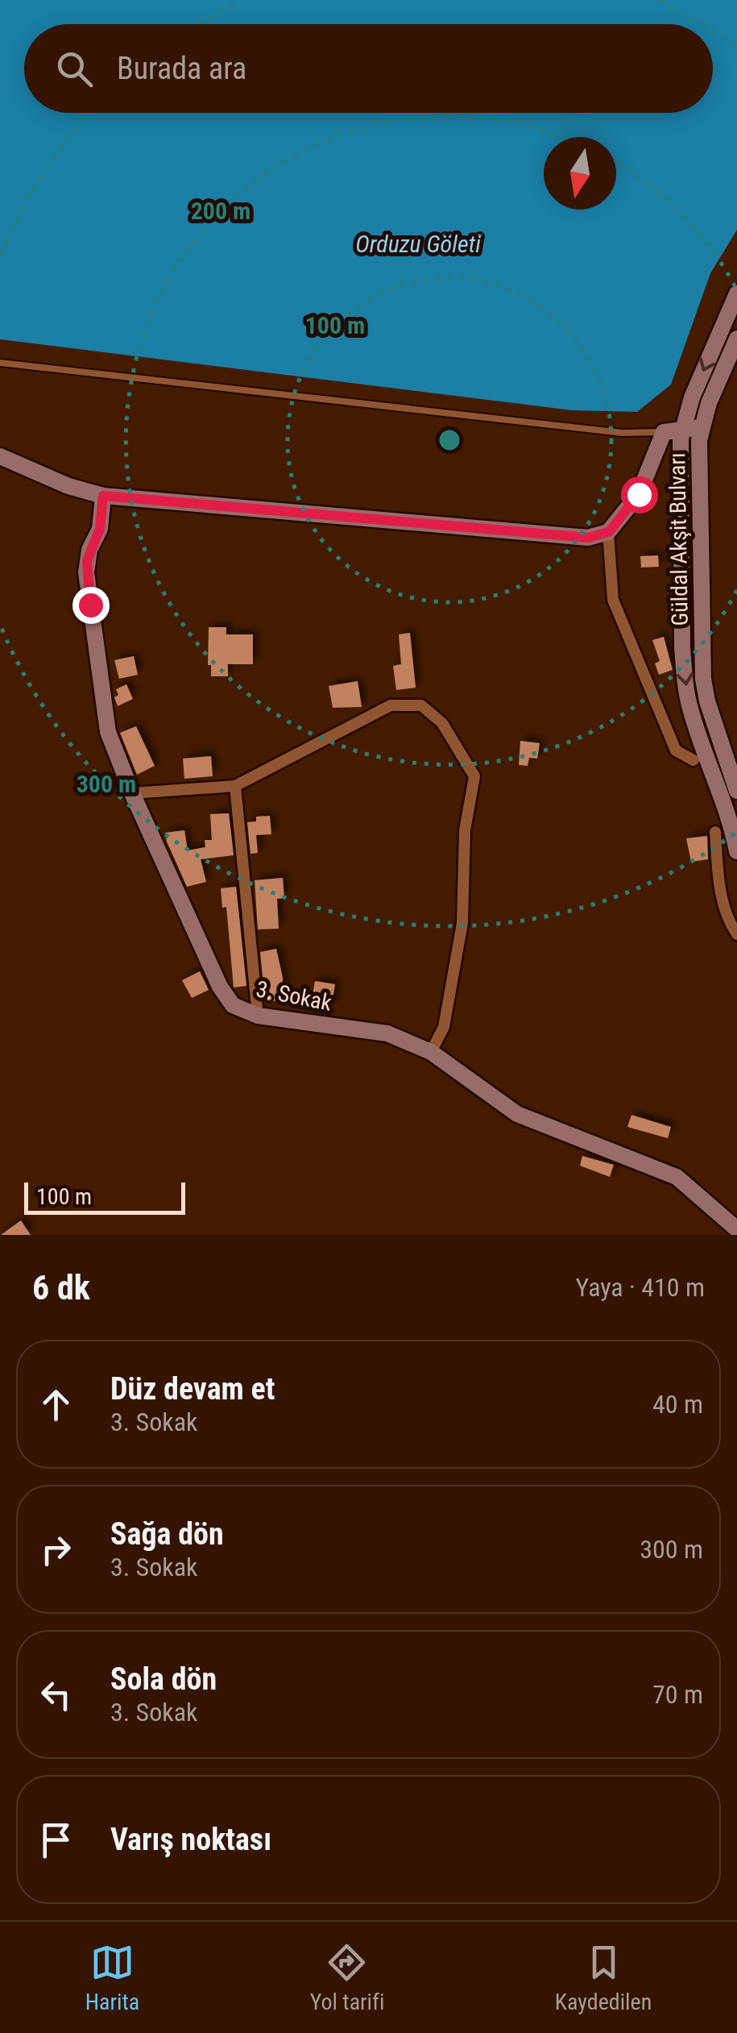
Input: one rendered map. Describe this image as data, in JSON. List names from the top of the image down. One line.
{"streets":{"street":["Güldal Akşit Bulvarı","3. Sokak"]},"water":["Orduzu Göleti"],"scale_bar":"100 m","north":"bottom","page":{"search":"Burada ara","scale":"100 m","heading":["6 dk","Yaya · 410 m"],"list":[["Düz devam et","3. Sokak","40 m"],["Sağa dön","3. Sokak","300 m"],["Sola dön","3. Sokak","70 m"],"Varış noktası"],"nav":["Harita","Yol tarifi","Kaydedilen"]},"rings":["200 m","100 m","300 m"]}
